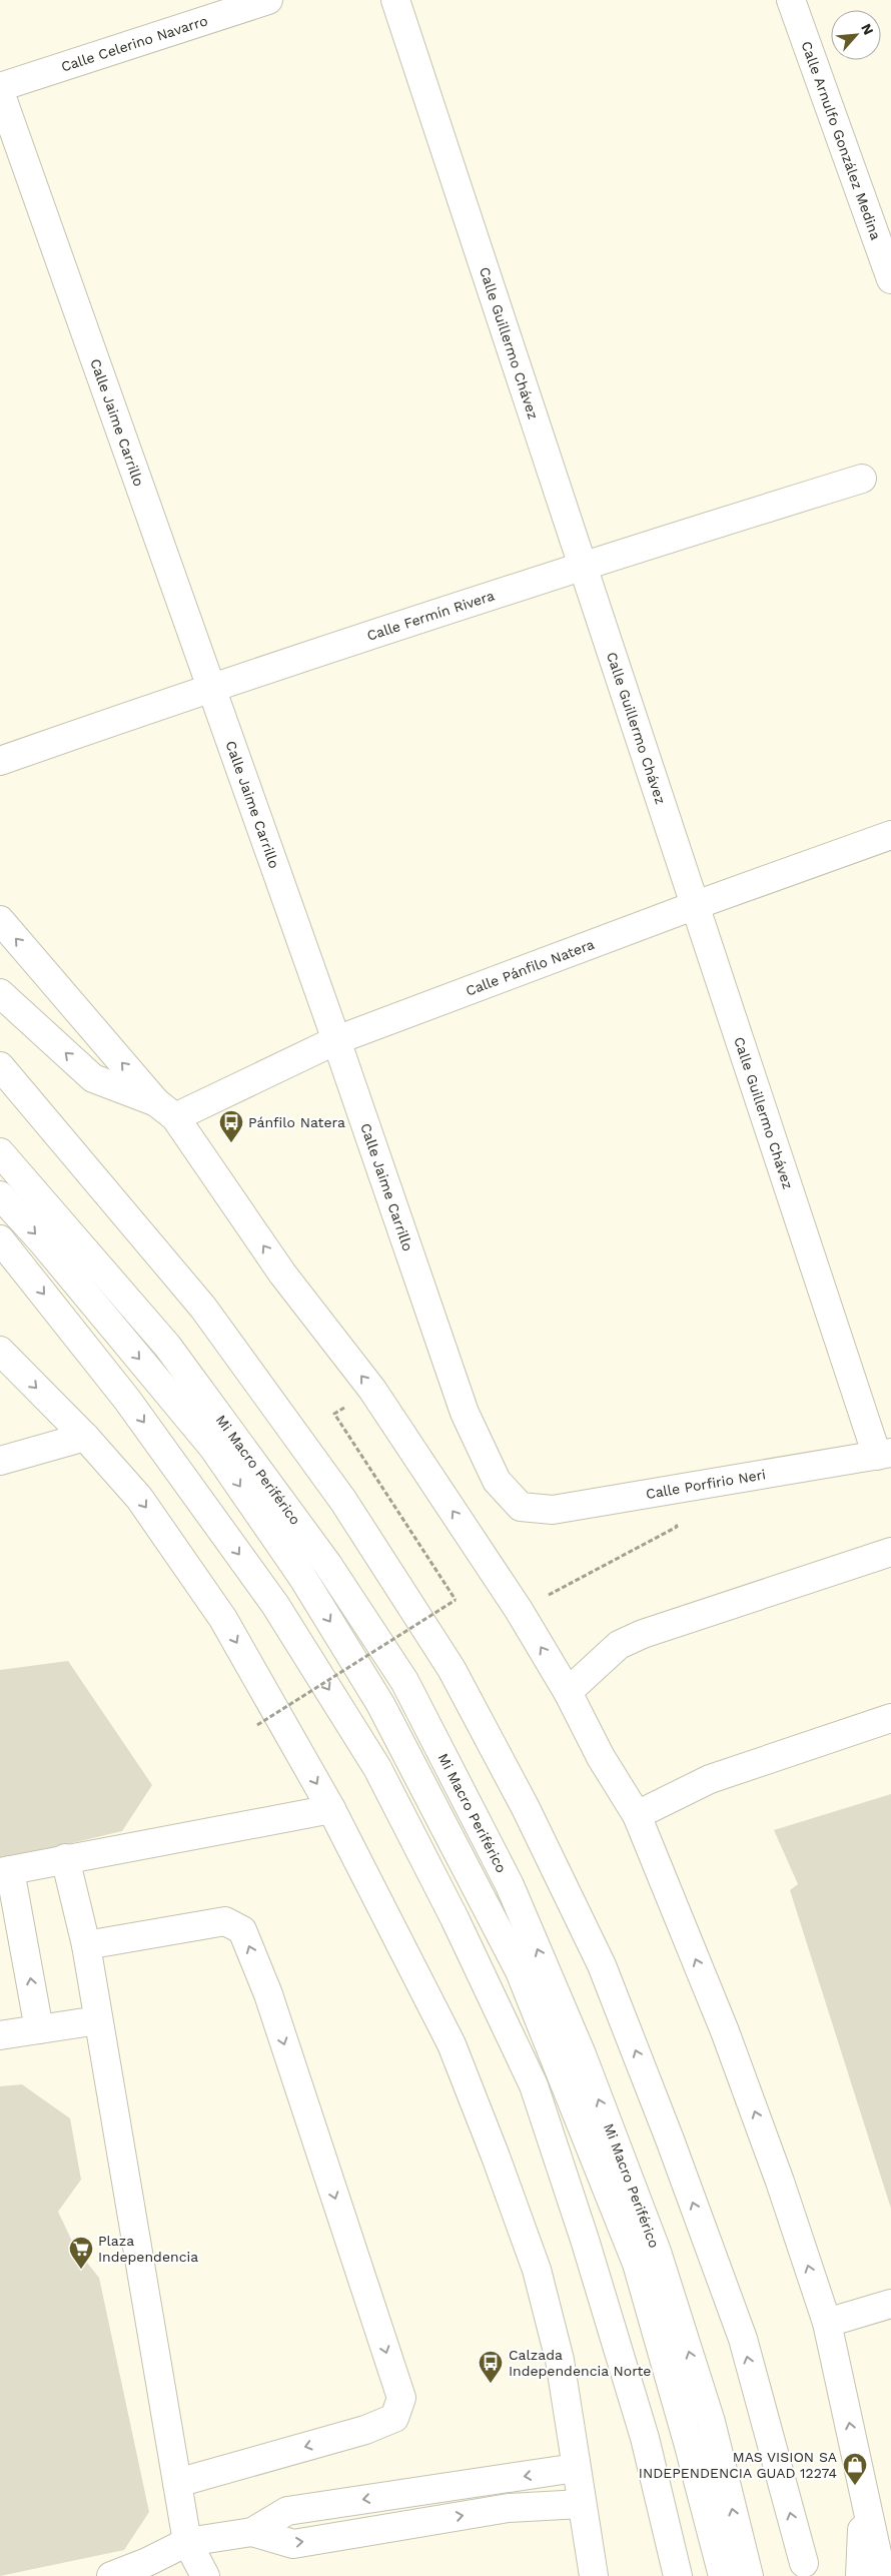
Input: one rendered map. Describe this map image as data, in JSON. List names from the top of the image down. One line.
{"streets":{"main road":["Calle Celerino Navarro","Calle Arnulfo González Medina","Calle Guillermo Chávez","Calle Jaime Carrillo","Calle Fermín Rivera","Calle Pánfilo Natera","Mi Macro Periférico","Calle Porfirio Neri"]},"crossings":[["Calle Guillermo Chávez","Calle Fermín Rivera"],["Calle Guillermo Chávez","Calle Pánfilo Natera"],["Calle Guillermo Chávez","Calle Porfirio Neri"],["Calle Jaime Carrillo","Calle Fermín Rivera"],["Calle Jaime Carrillo","Calle Pánfilo Natera"],["Calle Jaime Carrillo","Calle Porfirio Neri"]],"places":{"bus stop":["Pánfilo Natera","Calzada Independencia Norte"],"supermarket":["Plaza Independencia"],"shop":["MAS VISION SA INDEPENDENCIA GUAD 12274"]},"north":"top right"}
